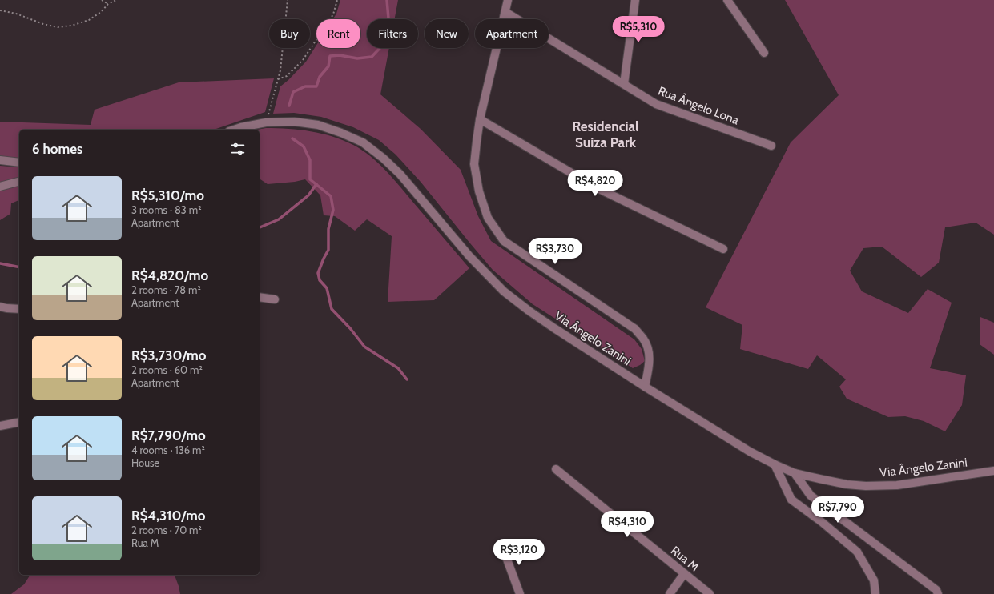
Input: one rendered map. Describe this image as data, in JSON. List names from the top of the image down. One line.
{"streets":{"street":["Rua Ângelo Lona","Via Ângelo Zanini","Rua M"]},"districts":["Residencial Suiza Park"],"page":{"price":["R$5,310","R$4,820","R$3,730","R$7,790","R$4,310","R$3,120"],"chip":["Buy","Rent","Filters","New","Apartment"],"heading":"6 homes","list":[{"name":"R$5,310/mo","note":"3 rooms · 83 m² · Apartment"},{"name":"R$4,820/mo","note":"2 rooms · 78 m² · Apartment"},{"name":"R$3,730/mo","note":"2 rooms · 60 m² · Apartment"},{"name":"R$7,790/mo","note":"4 rooms · 136 m² · House"},{"name":"R$4,310/mo","note":"2 rooms · 70 m² · Rua M"}]}}
